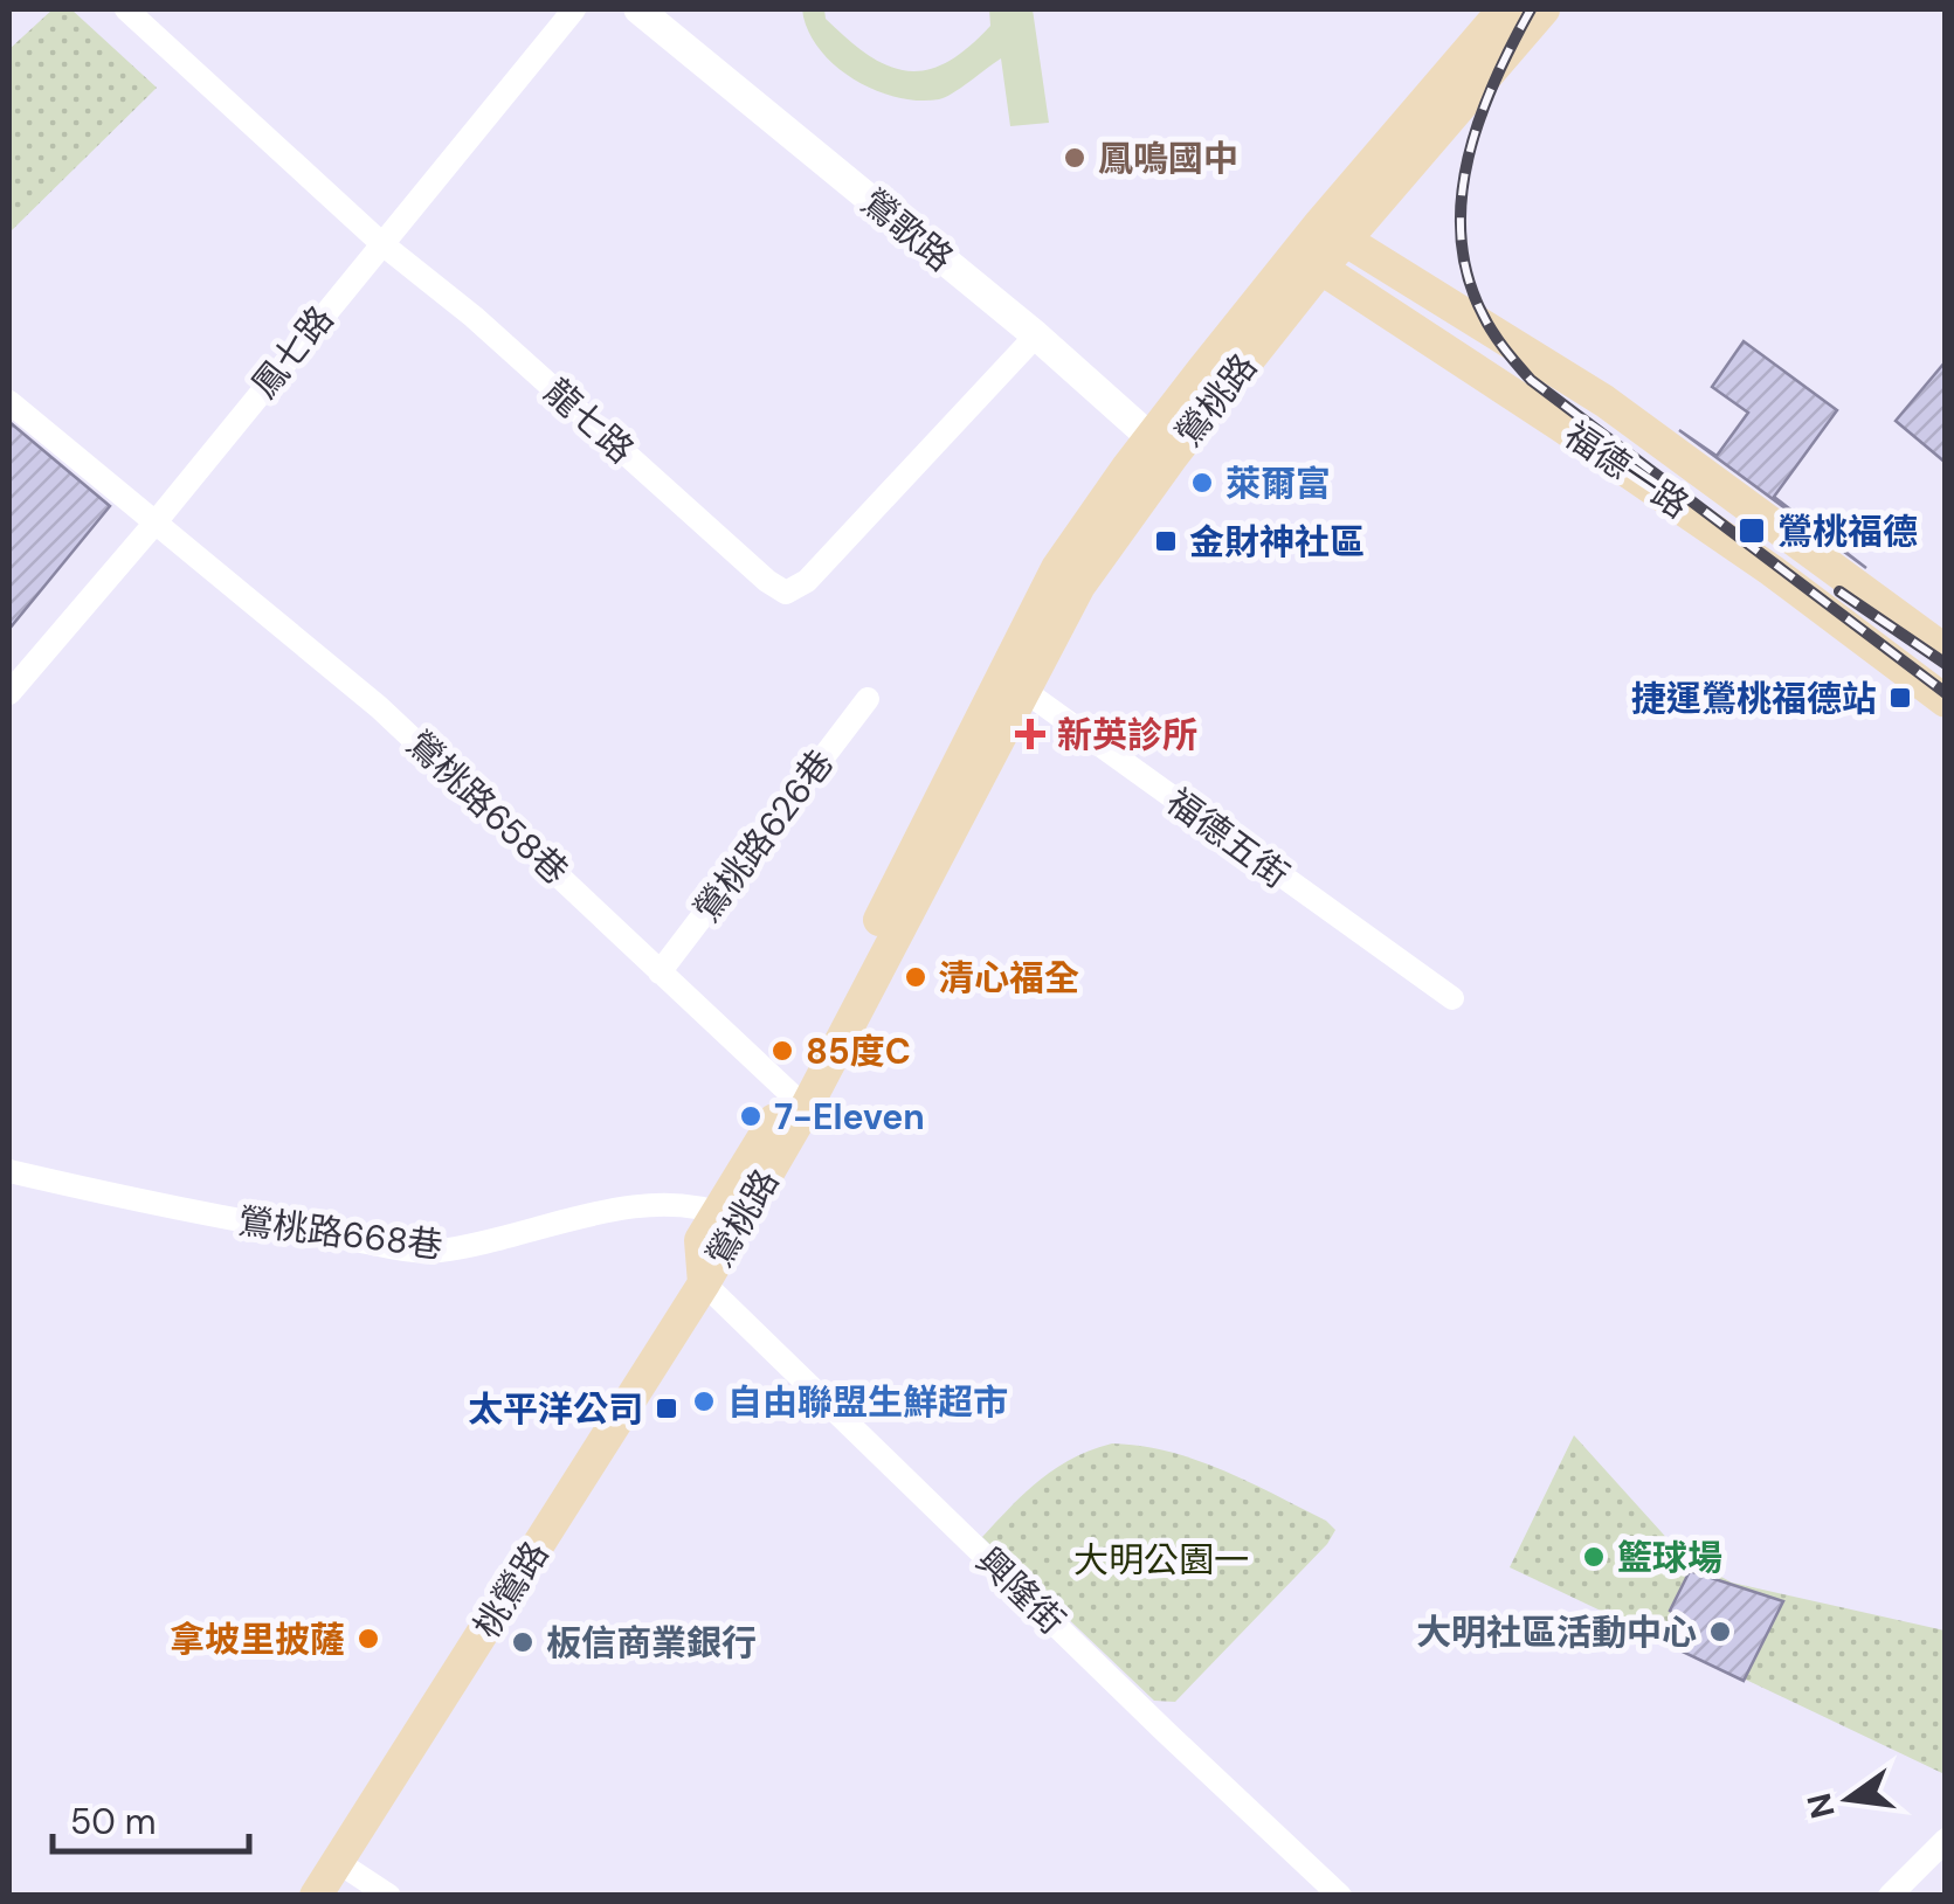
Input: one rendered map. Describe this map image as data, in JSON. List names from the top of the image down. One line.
{"streets":{"main road":["鶯桃路","福德一路","桃鶯路"],"street":["鶯歌路","鳳七路","龍七路","鶯桃路658巷","鶯桃路626巷","福德五街","鶯桃路668巷","興隆街"]},"crossings":[["鶯歌路","鶯桃路"],["鶯歌路","龍七路"],["鳳七路","龍七路"],["鳳七路","鶯桃路658巷"],["鶯桃路","福德一路"],["鶯桃路","鶯桃路658巷"],["鶯桃路","福德五街"],["鶯桃路","鶯桃路668巷"],["鶯桃路","桃鶯路"],["鶯桃路","興隆街"],["鶯桃路658巷","鶯桃路626巷"],["桃鶯路","興隆街"]],"parks":["大明公園一"],"places":{"other":["鳳鳴國中","萊爾富","清心福全","85度C","7-Eleven","自由聯盟生鮮超市","籃球場","大明社區活動中心","拿坡里披薩","板信商業銀行"],"transit":["鶯桃福德","金財神社區","捷運鶯桃福德站","太平洋公司"],"health":["新英診所"]},"scale_bar":"50 m","north":"left"}
